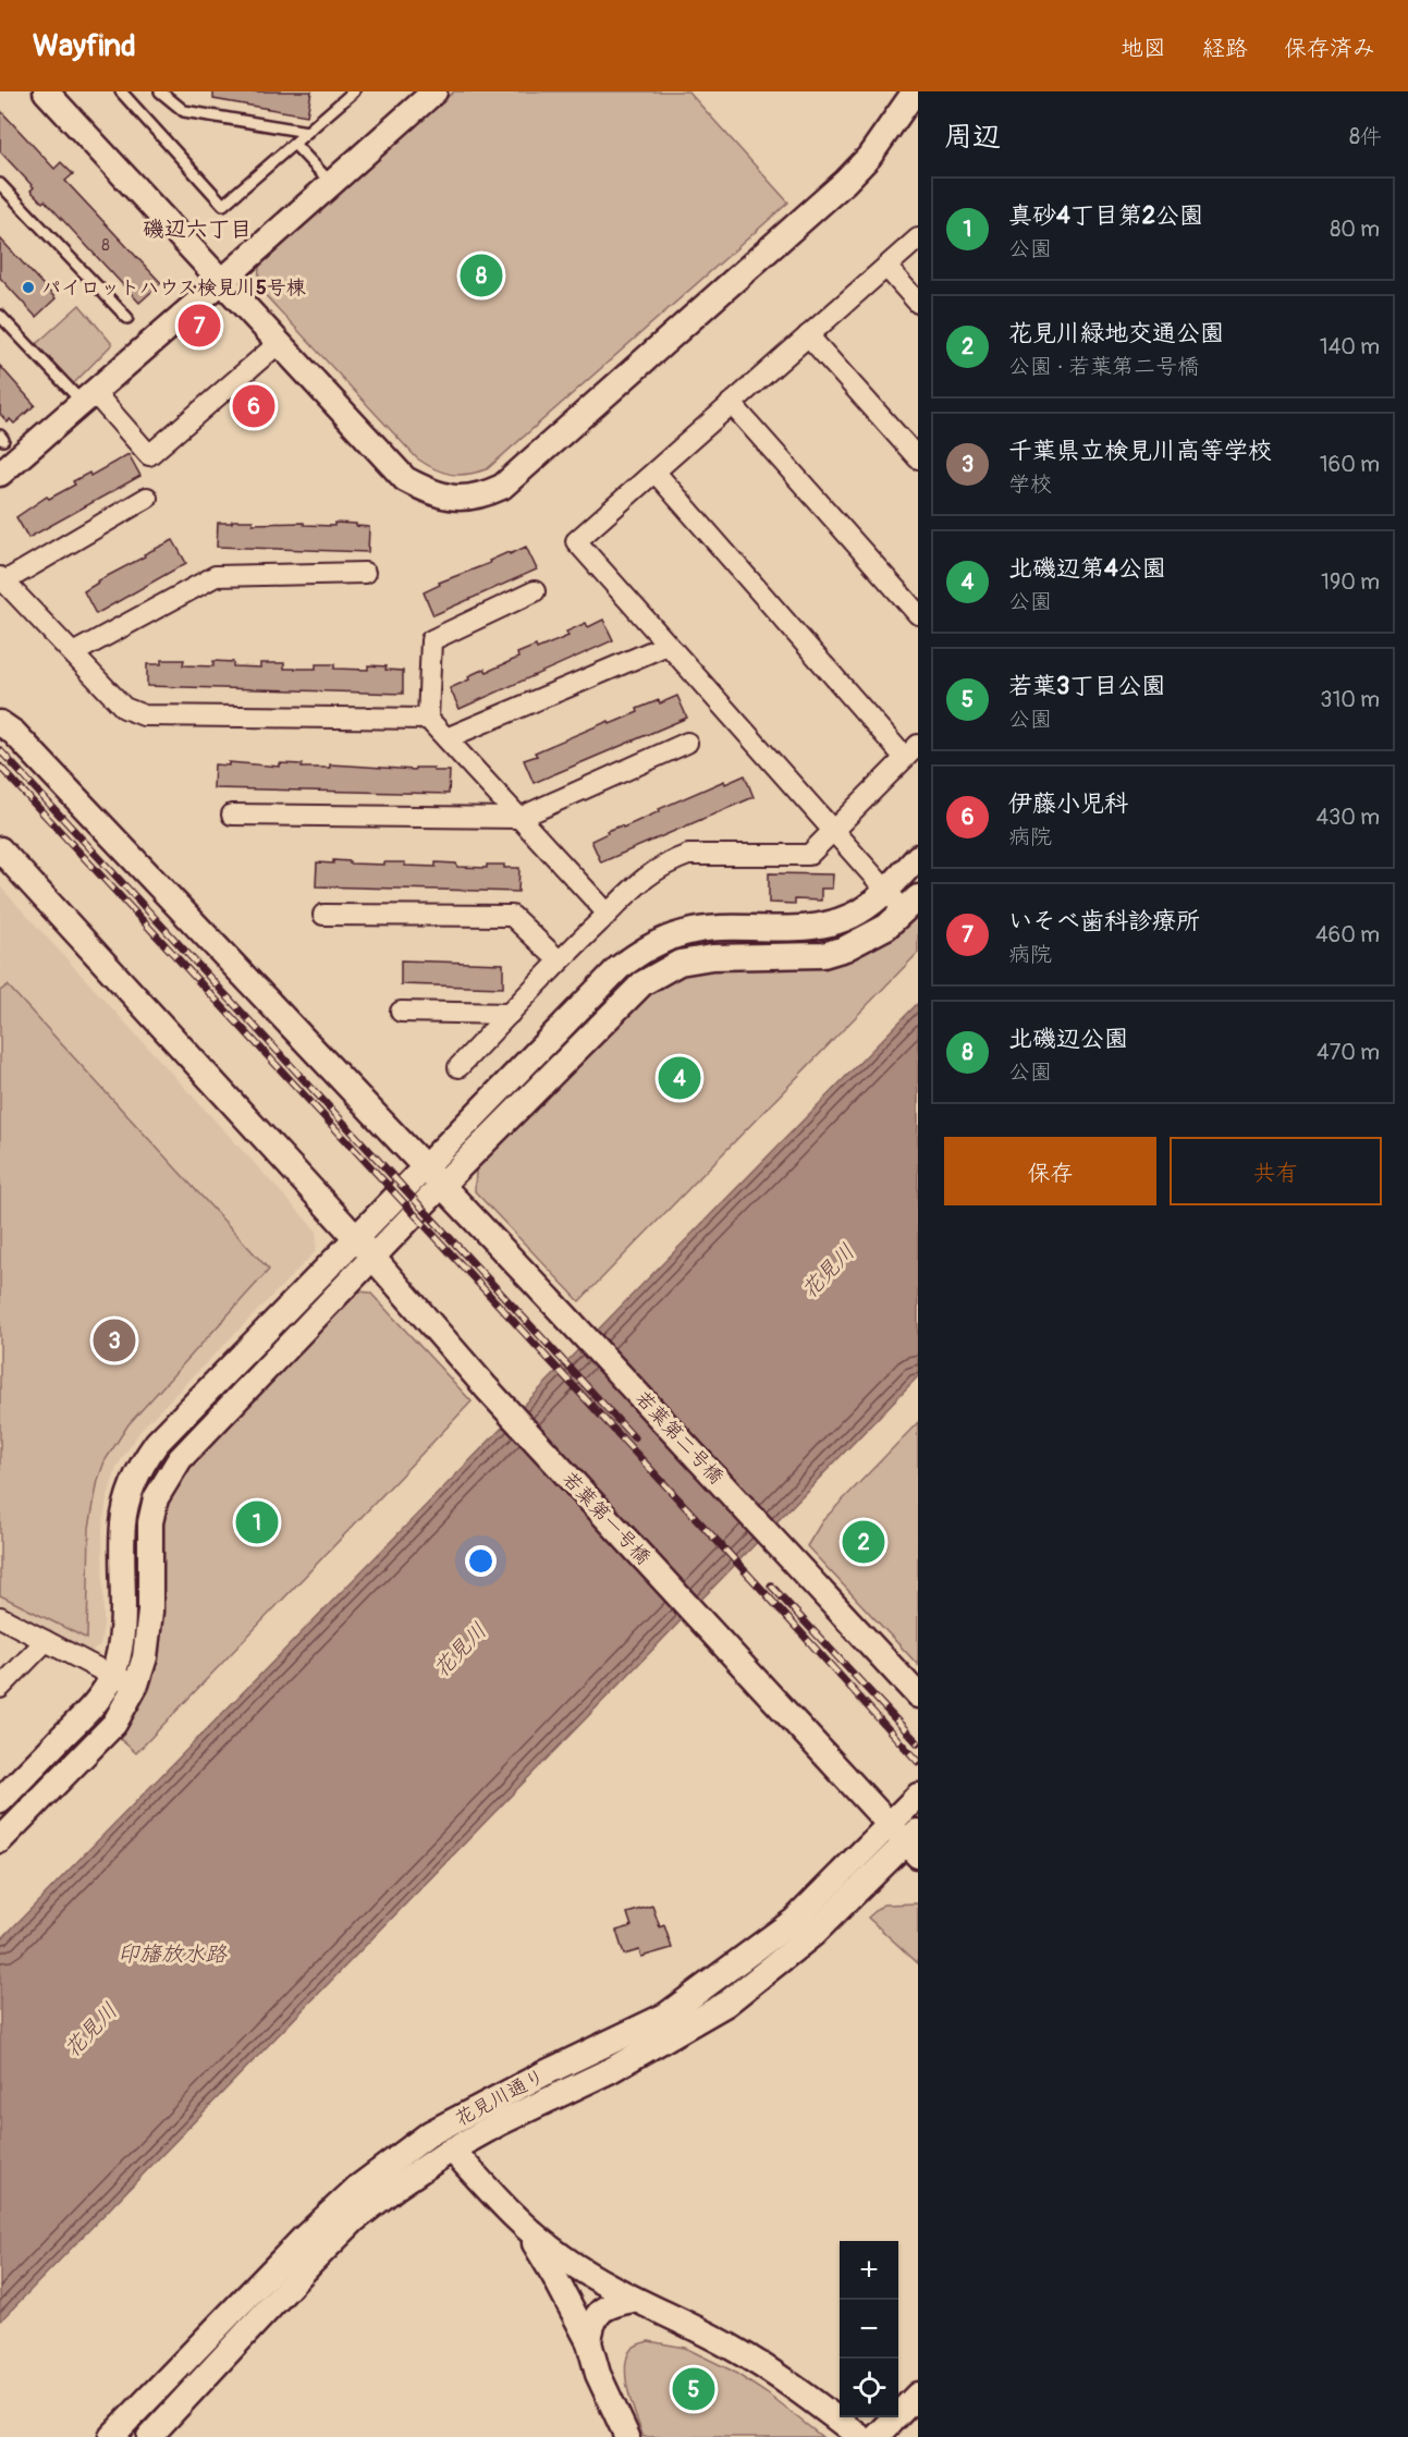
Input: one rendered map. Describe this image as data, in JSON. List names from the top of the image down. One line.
{"streets":{"street":["若葉第二号橋","若葉第一号橋","花見川通り"]},"crossings":[["若葉第一号橋","花見川通り"]],"districts":["磯辺六丁目"],"water":["花見川","印旛放水路"],"places":["パイロットハウス検見川5号棟"],"house_numbers":["8"],"page":{"header":"Wayfind","nav":["地図","経路","保存済み"],"heading":["周辺","8件"],"list":[{"mark":"1","name":"真砂4丁目第2公園","note":"公園","value":"80 m"},{"mark":"2","name":"花見川緑地交通公園","note":"公園 · 若葉第二号橋","value":"140 m"},{"mark":"3","name":"千葉県立検見川高等学校","note":"学校","value":"160 m"},{"mark":"4","name":"北磯辺第4公園","note":"公園","value":"190 m"},{"mark":"5","name":"若葉3丁目公園","note":"公園","value":"310 m"},{"mark":"6","name":"伊藤小児科","note":"病院","value":"430 m"},{"mark":"7","name":"いそべ歯科診療所","note":"病院","value":"460 m"},{"mark":"8","name":"北磯辺公園","note":"公園","value":"470 m"}],"pins":["8","7","6","4","3","1","2","5"],"buttons":["保存","共有"],"map_buttons":["+","−"]}}
